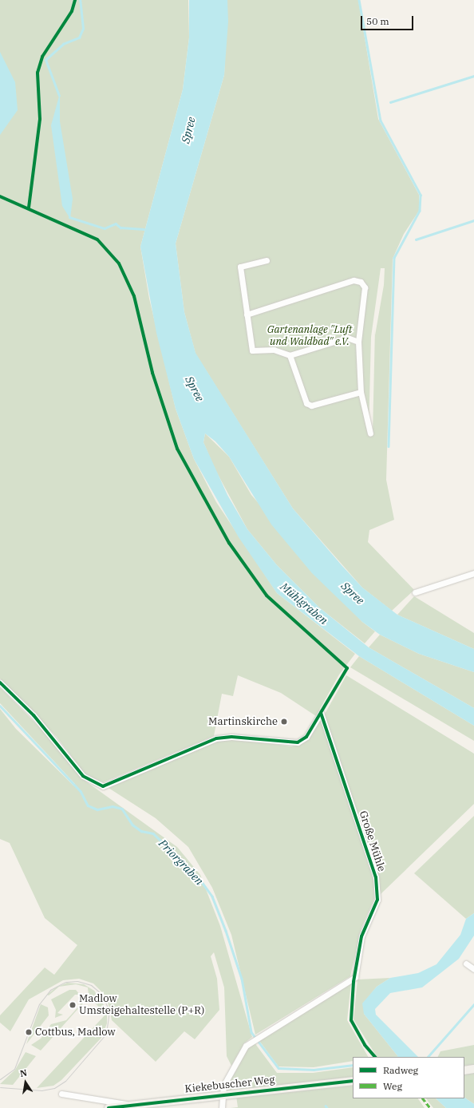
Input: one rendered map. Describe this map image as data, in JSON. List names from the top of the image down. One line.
{"streets":{"main road":["Kiekebuscher Weg"],"street":["Große Mühle"]},"crossings":[["Große Mühle","Kiekebuscher Weg"]],"water":["Spree","Mühlgraben","Priorgraben"],"parks":["Gartenanlage \"Luft und Waldbad\" e.V."],"places":["Martinskirche","Madlow Umsteigehaltestelle (P+R)","Cottbus, Madlow"],"legend":["Radweg","Weg"],"scale_bar":"50 m","north":"top"}
